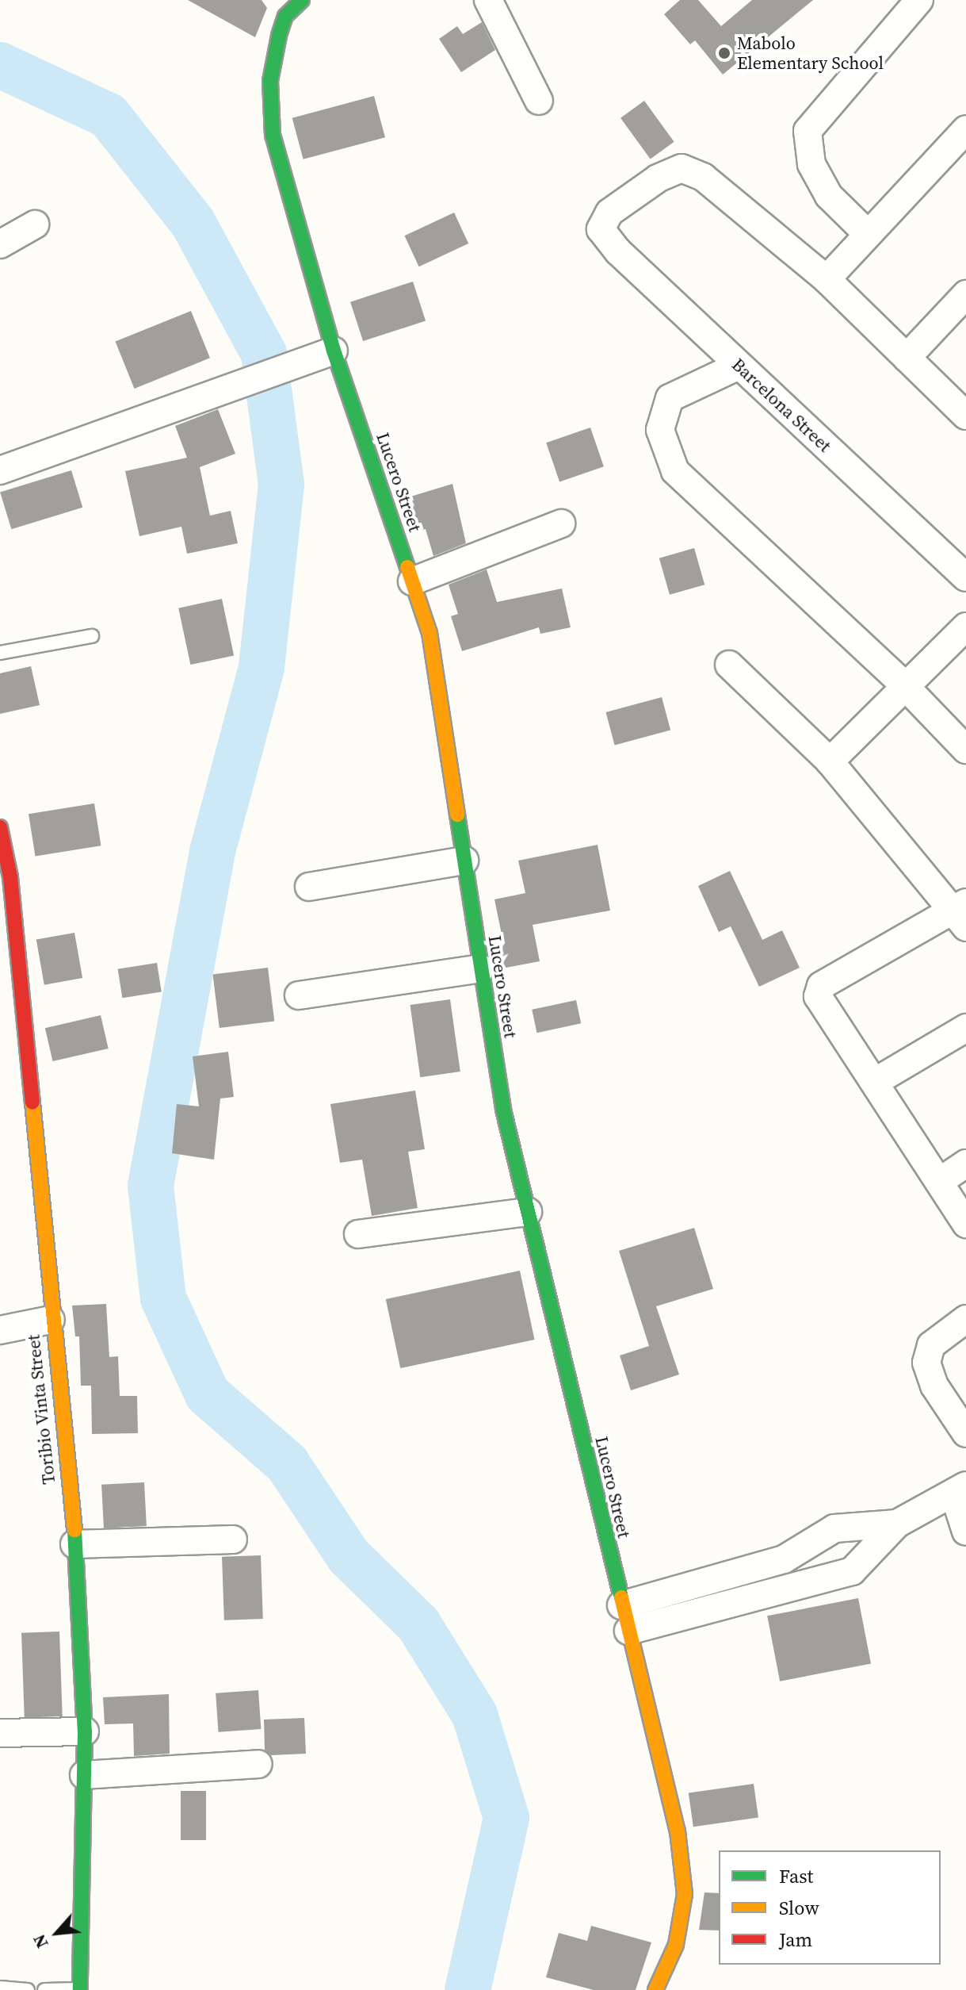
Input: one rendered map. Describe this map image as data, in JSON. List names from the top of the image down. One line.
{"streets":{"street":["Barcelona Street","Lucero Street","Toribio Vinta Street"]},"places":["Mabolo Elementary School"],"legend":["Fast","Slow","Jam"],"north":"bottom left"}
